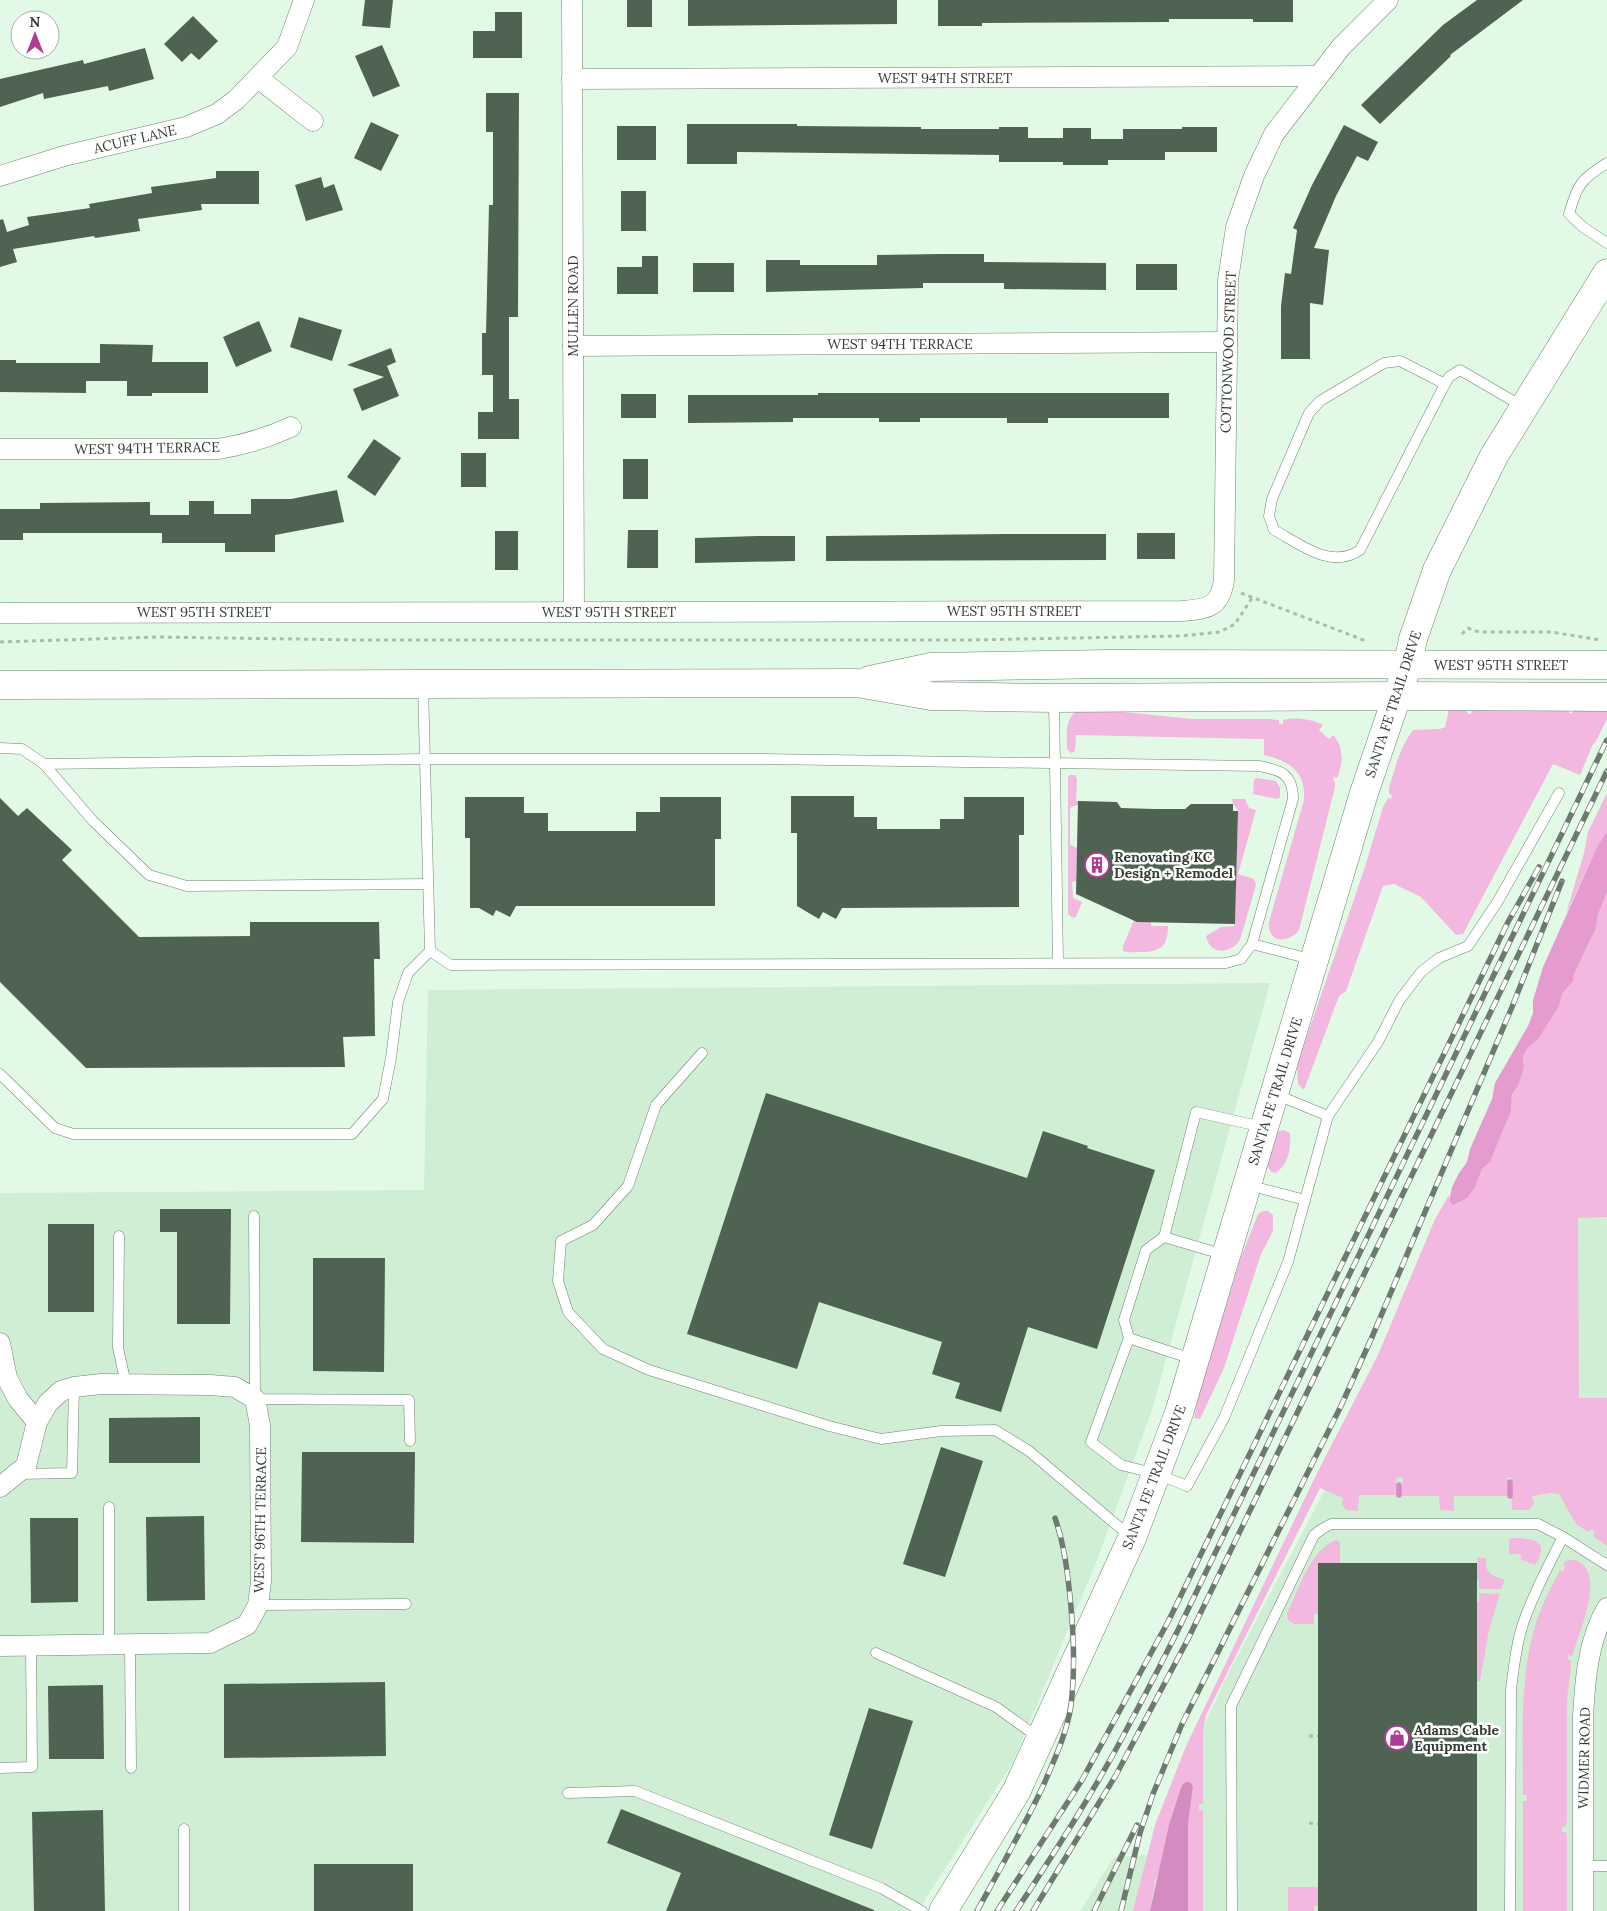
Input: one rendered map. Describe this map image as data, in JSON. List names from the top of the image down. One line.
{"streets":{"main road":["WEST 95TH STREET","SANTA FE TRAIL DRIVE"],"street":["WEST 94TH STREET","ACUFF LANE","MULLEN ROAD","WEST 94TH TERRACE","COTTONWOOD STREET","WEST 96TH TERRACE","WIDMER ROAD"]},"crossings":[["WEST 94TH STREET","MULLEN ROAD"],["WEST 94TH STREET","COTTONWOOD STREET"],["MULLEN ROAD","WEST 94TH TERRACE"],["MULLEN ROAD","WEST 95TH STREET"],["WEST 94TH TERRACE","COTTONWOOD STREET"],["COTTONWOOD STREET","WEST 95TH STREET"],["WEST 95TH STREET","SANTA FE TRAIL DRIVE"]],"places":{"building":["Renovating KC Design + Remodel"],"shop":["Adams Cable Equipment"]},"north":"top"}
